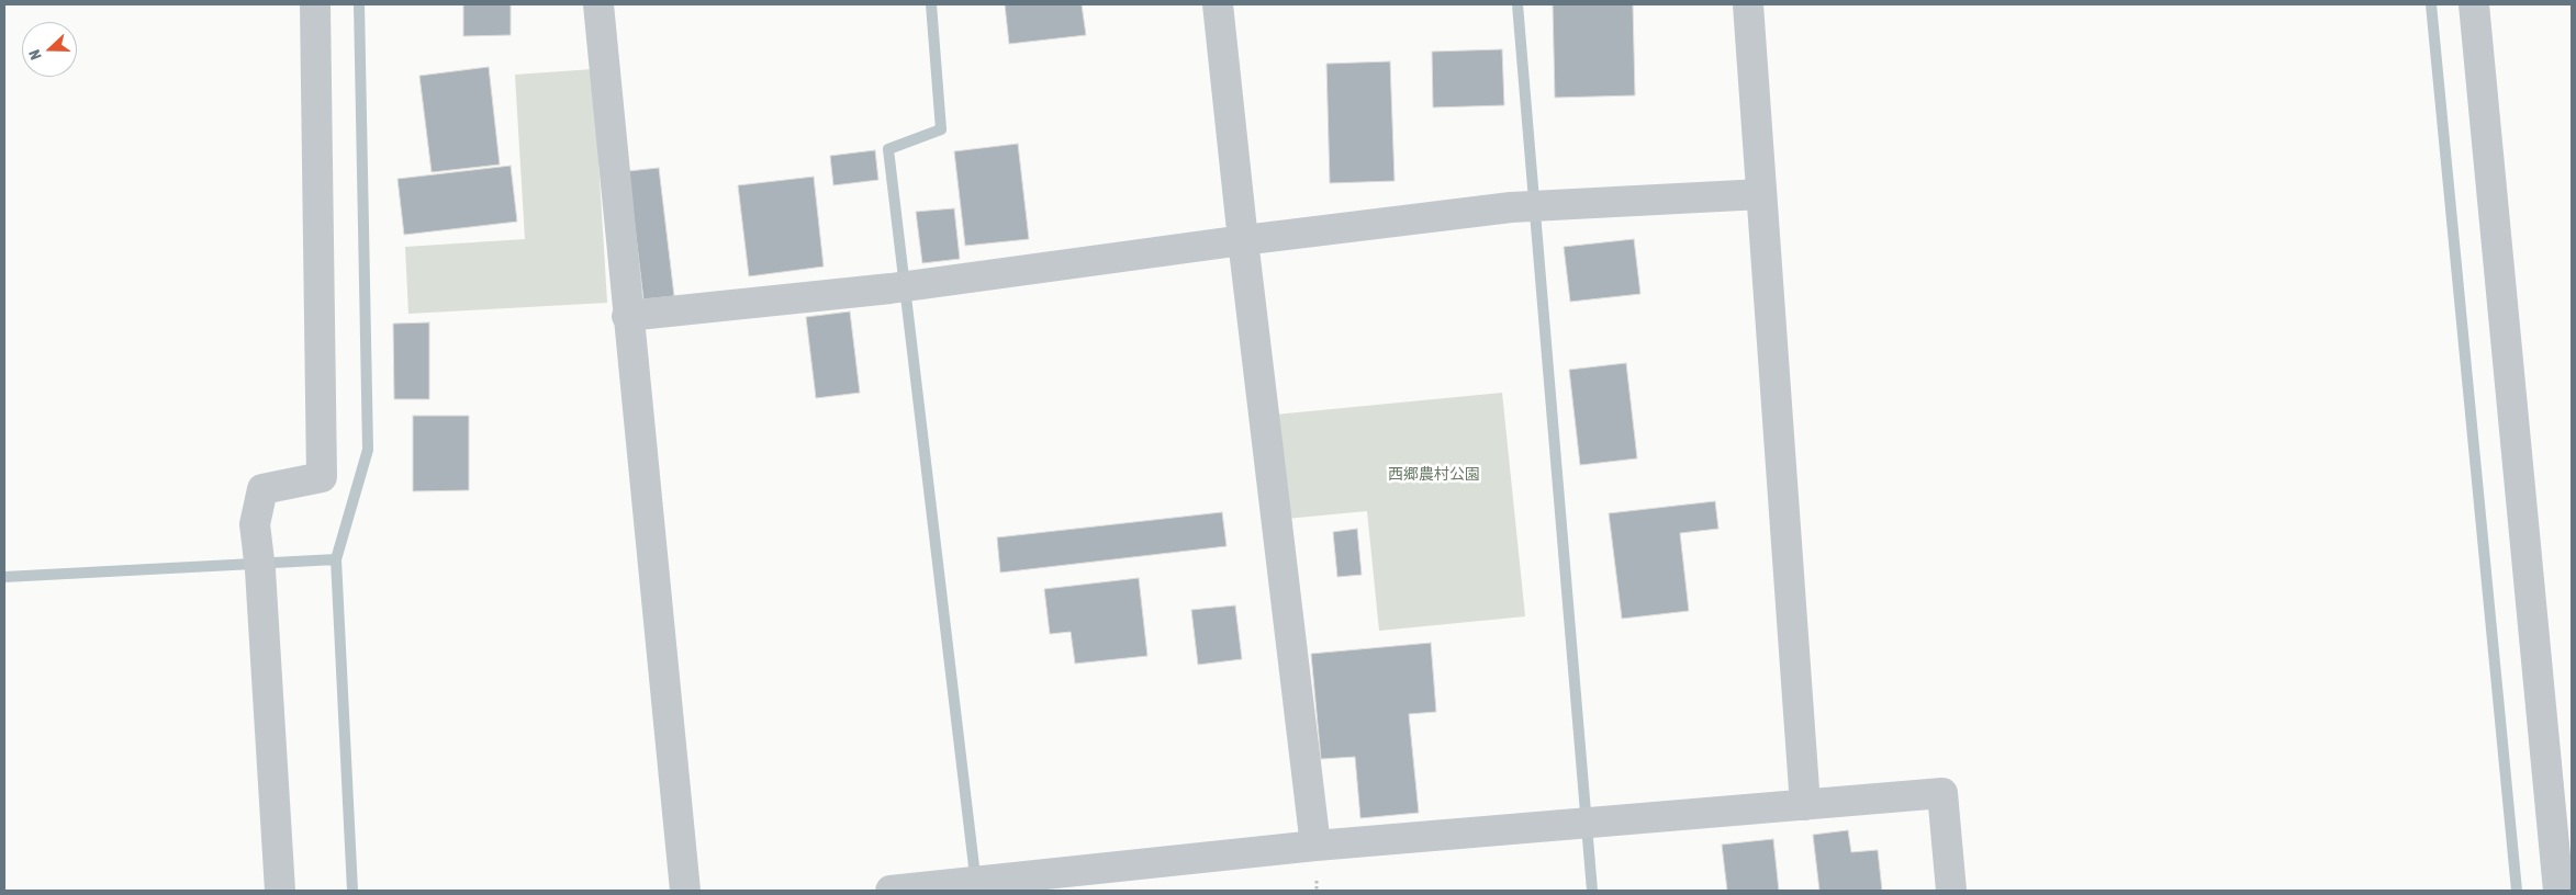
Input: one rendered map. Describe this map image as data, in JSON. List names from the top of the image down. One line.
{"parks":["西郷農村公園"],"north":"left"}
